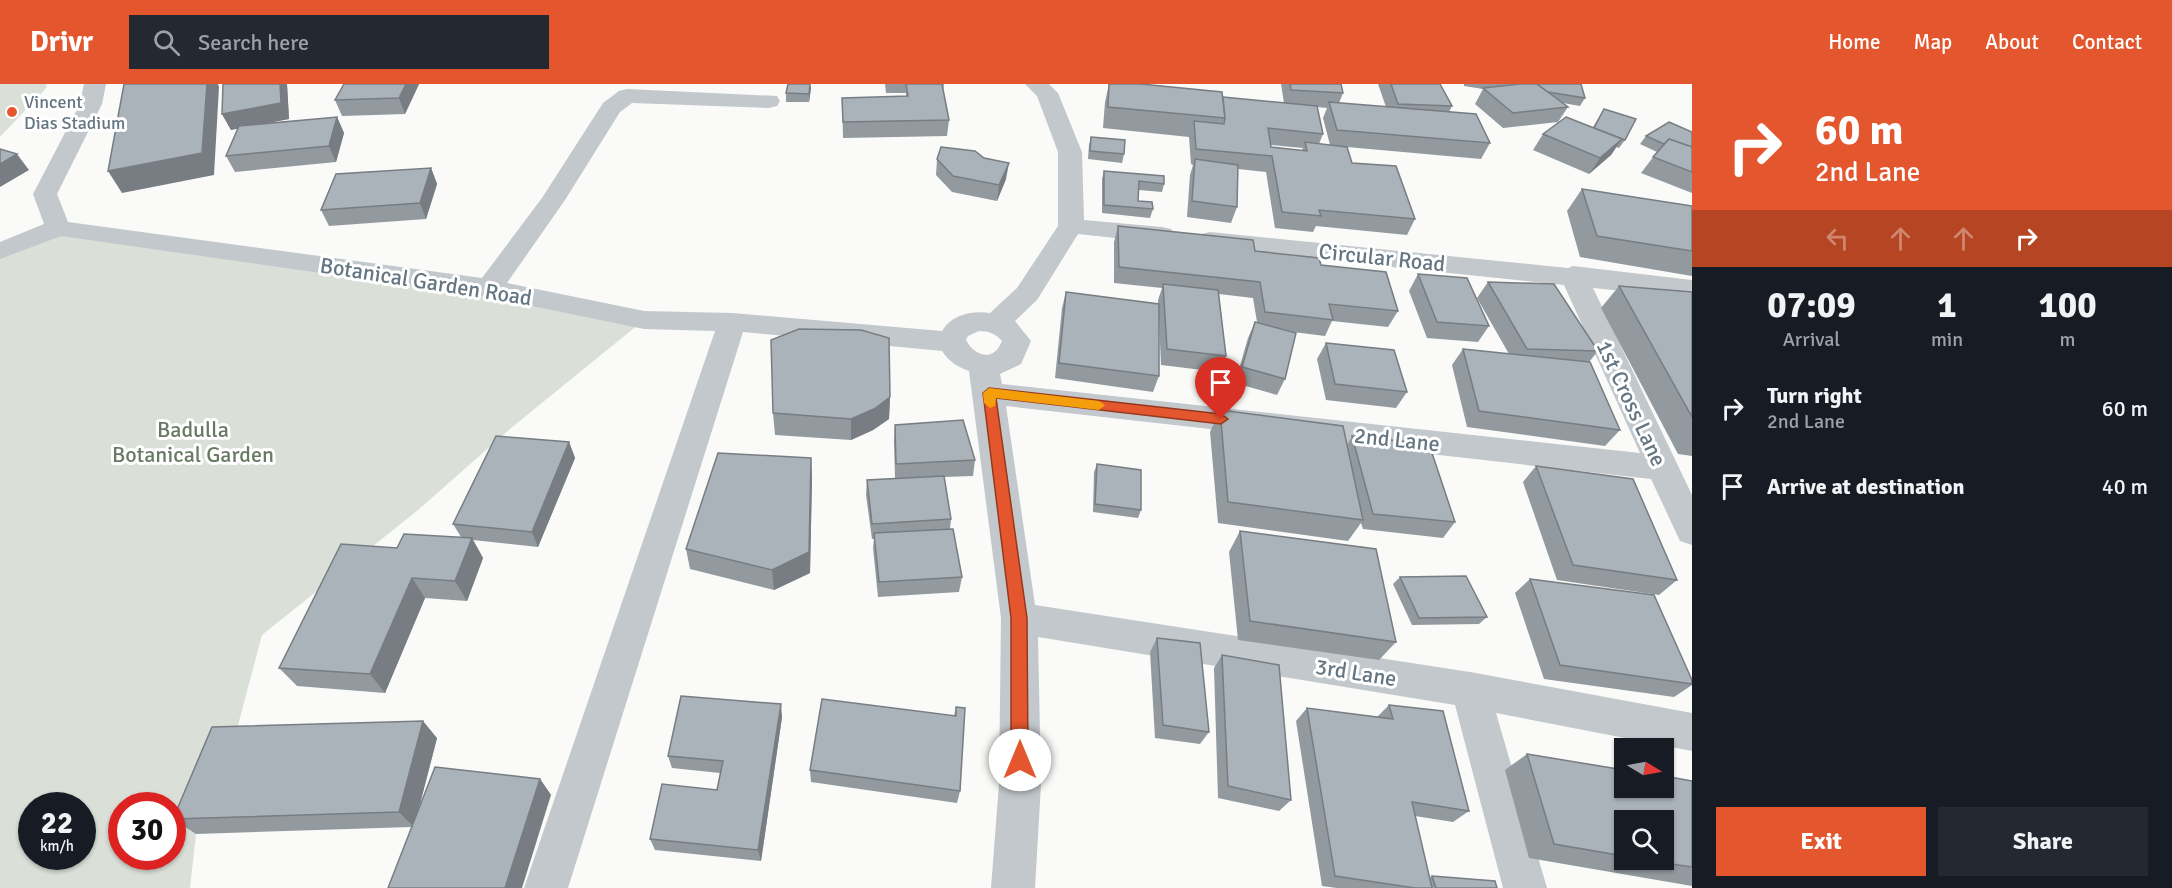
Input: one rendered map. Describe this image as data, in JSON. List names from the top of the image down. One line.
{"streets":{"street":["Circular Road","Botanical Garden Road","1st Cross Lane","2nd Lane","3rd Lane"]},"crossings":[["Circular Road","1st Cross Lane"],["Botanical Garden Road","2nd Lane"],["1st Cross Lane","2nd Lane"]],"parks":["Badulla Botanical Garden"],"places":["Vincent Dias Stadium"],"north":"right","page":{"header":"Drivr","search":"Search here","nav":["Home","Map","About","Contact"],"turn":["60 m","2nd Lane"],"eta":["07:09","Arrival","1","min","100","m"],"list":[{"name":"Turn right","note":"2nd Lane","value":"60 m"},{"name":"Arrive at destination","value":"40 m"}],"speed":"22 km/h","limit":"30","buttons":["Exit","Share"]}}
